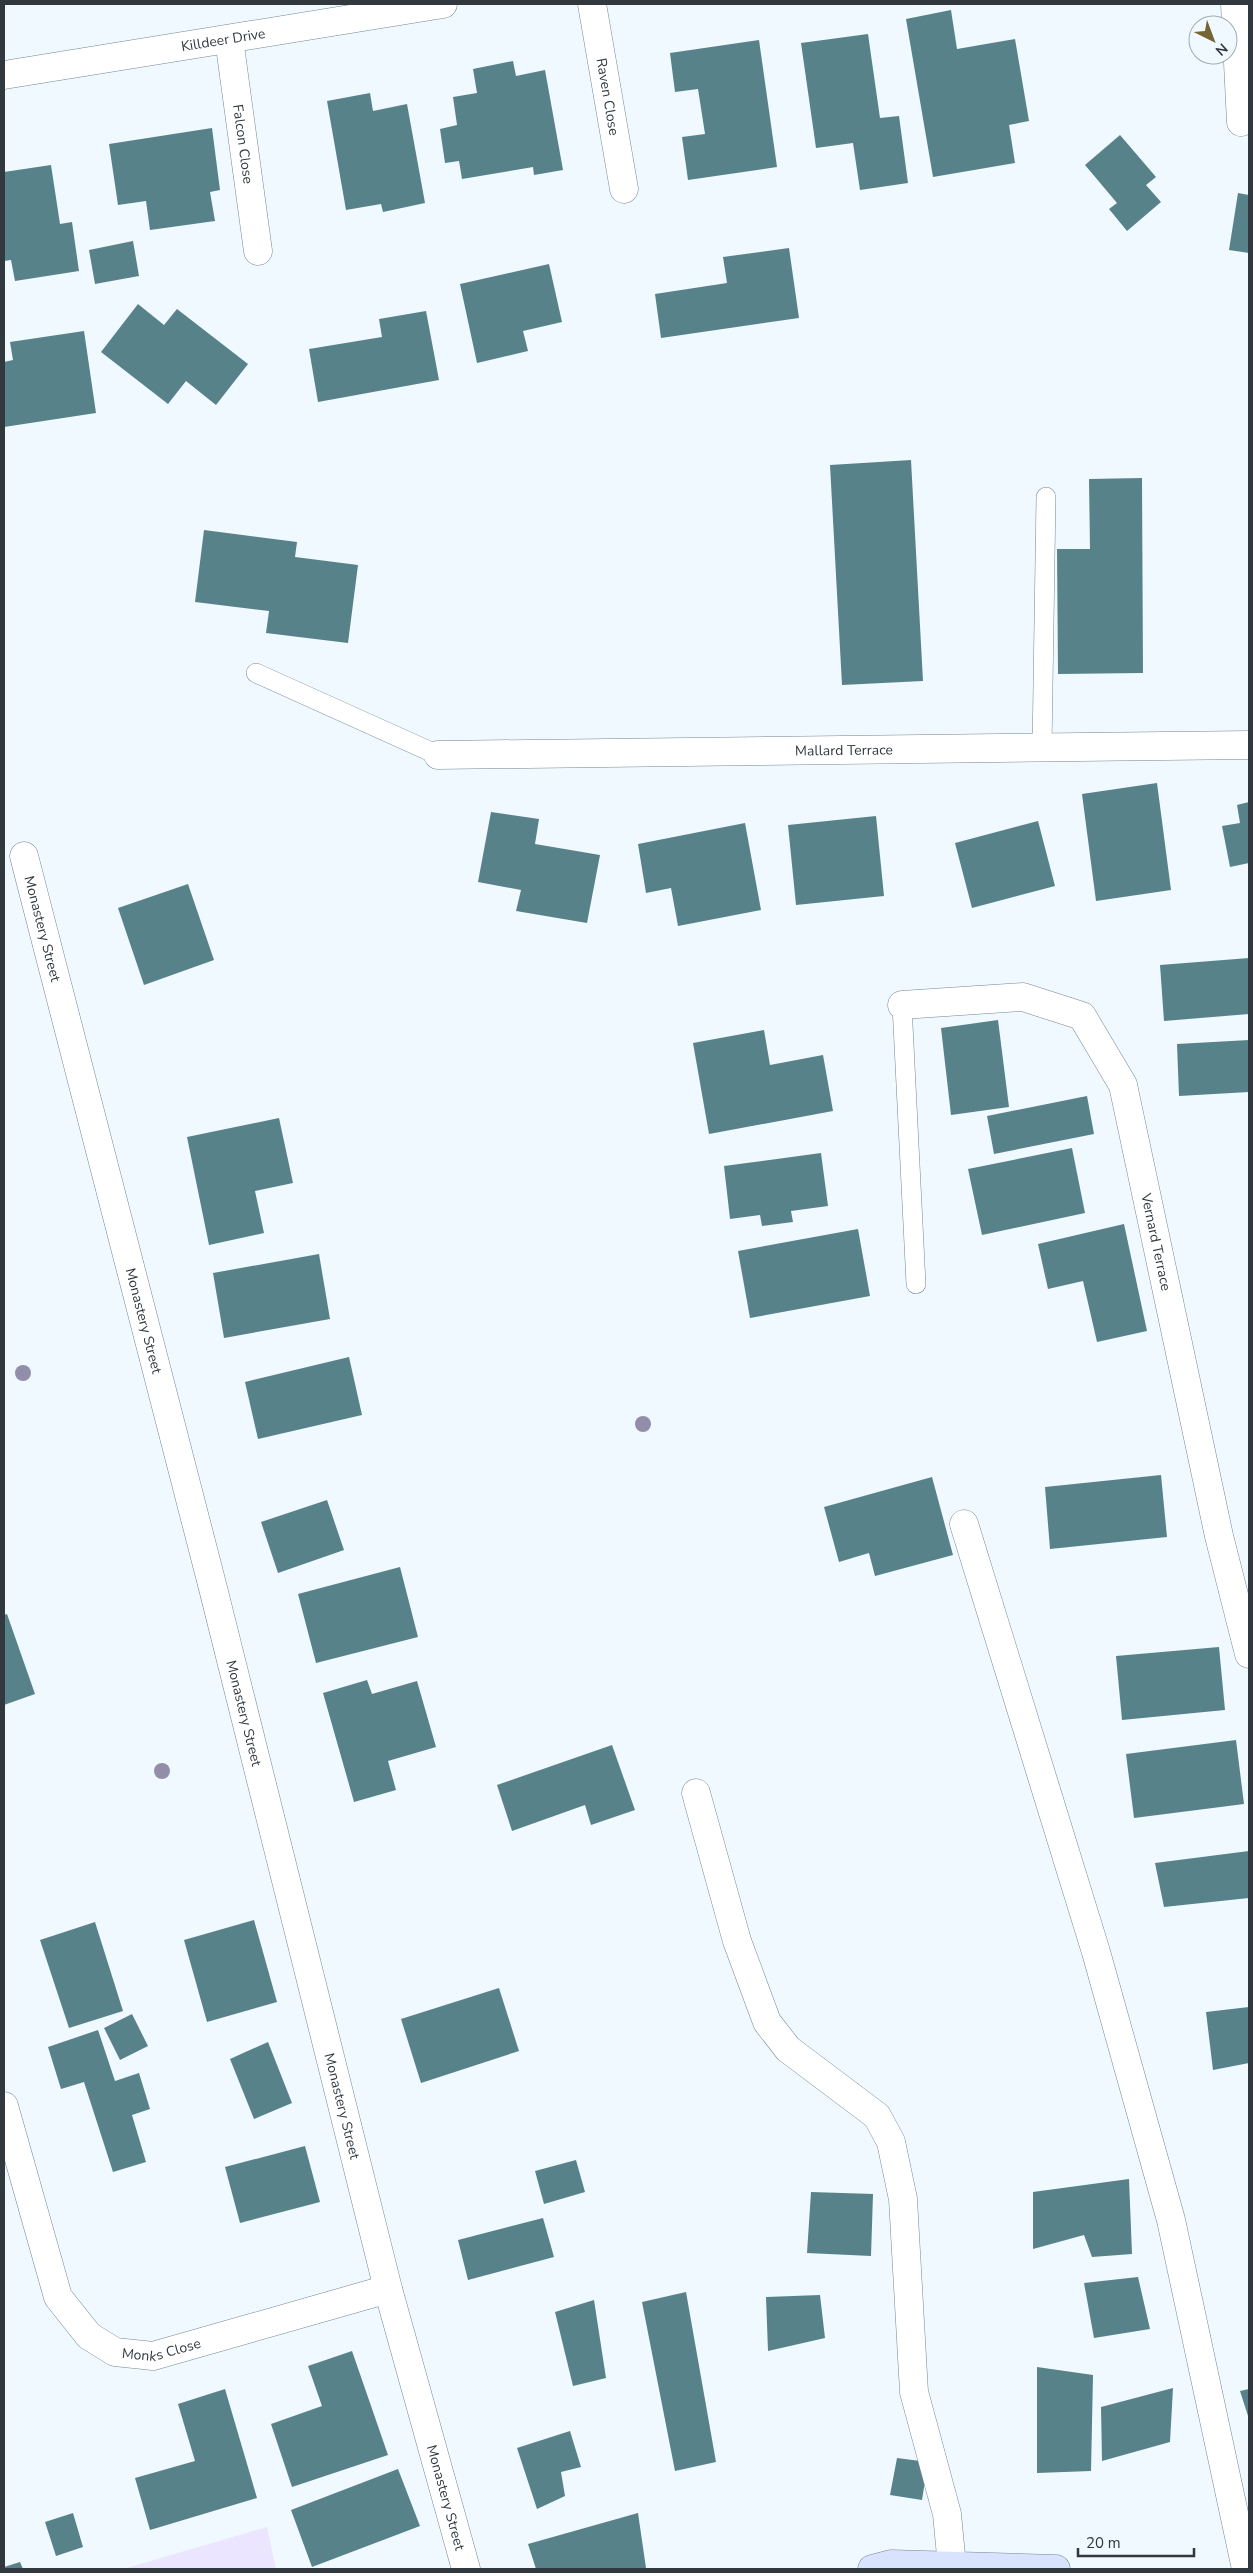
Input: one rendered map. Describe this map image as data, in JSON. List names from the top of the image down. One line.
{"streets":{"street":["Killdeer Drive","Raven Close","Falcon Close","Mallard Terrace","Monastery Street","Vernard Terrace","Monks Close"]},"crossings":[["Killdeer Drive","Falcon Close"],["Monastery Street","Monks Close"]],"scale_bar":"20 m","north":"bottom right"}
